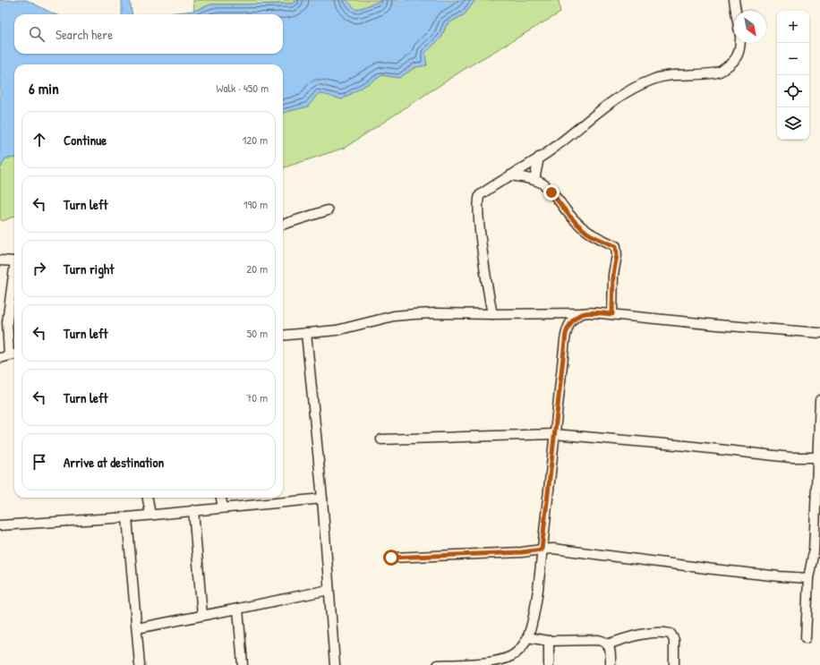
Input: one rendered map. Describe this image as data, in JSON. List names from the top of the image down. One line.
{"north":"bottom right","page":{"map_buttons":["+","−"],"search":"Search here","heading":["6 min","Walk · 450 m"],"list":[["Continue","120 m"],["Turn left","190 m"],["Turn right","20 m"],["Turn left","50 m"],["Turn left","70 m"],"Arrive at destination"]}}
